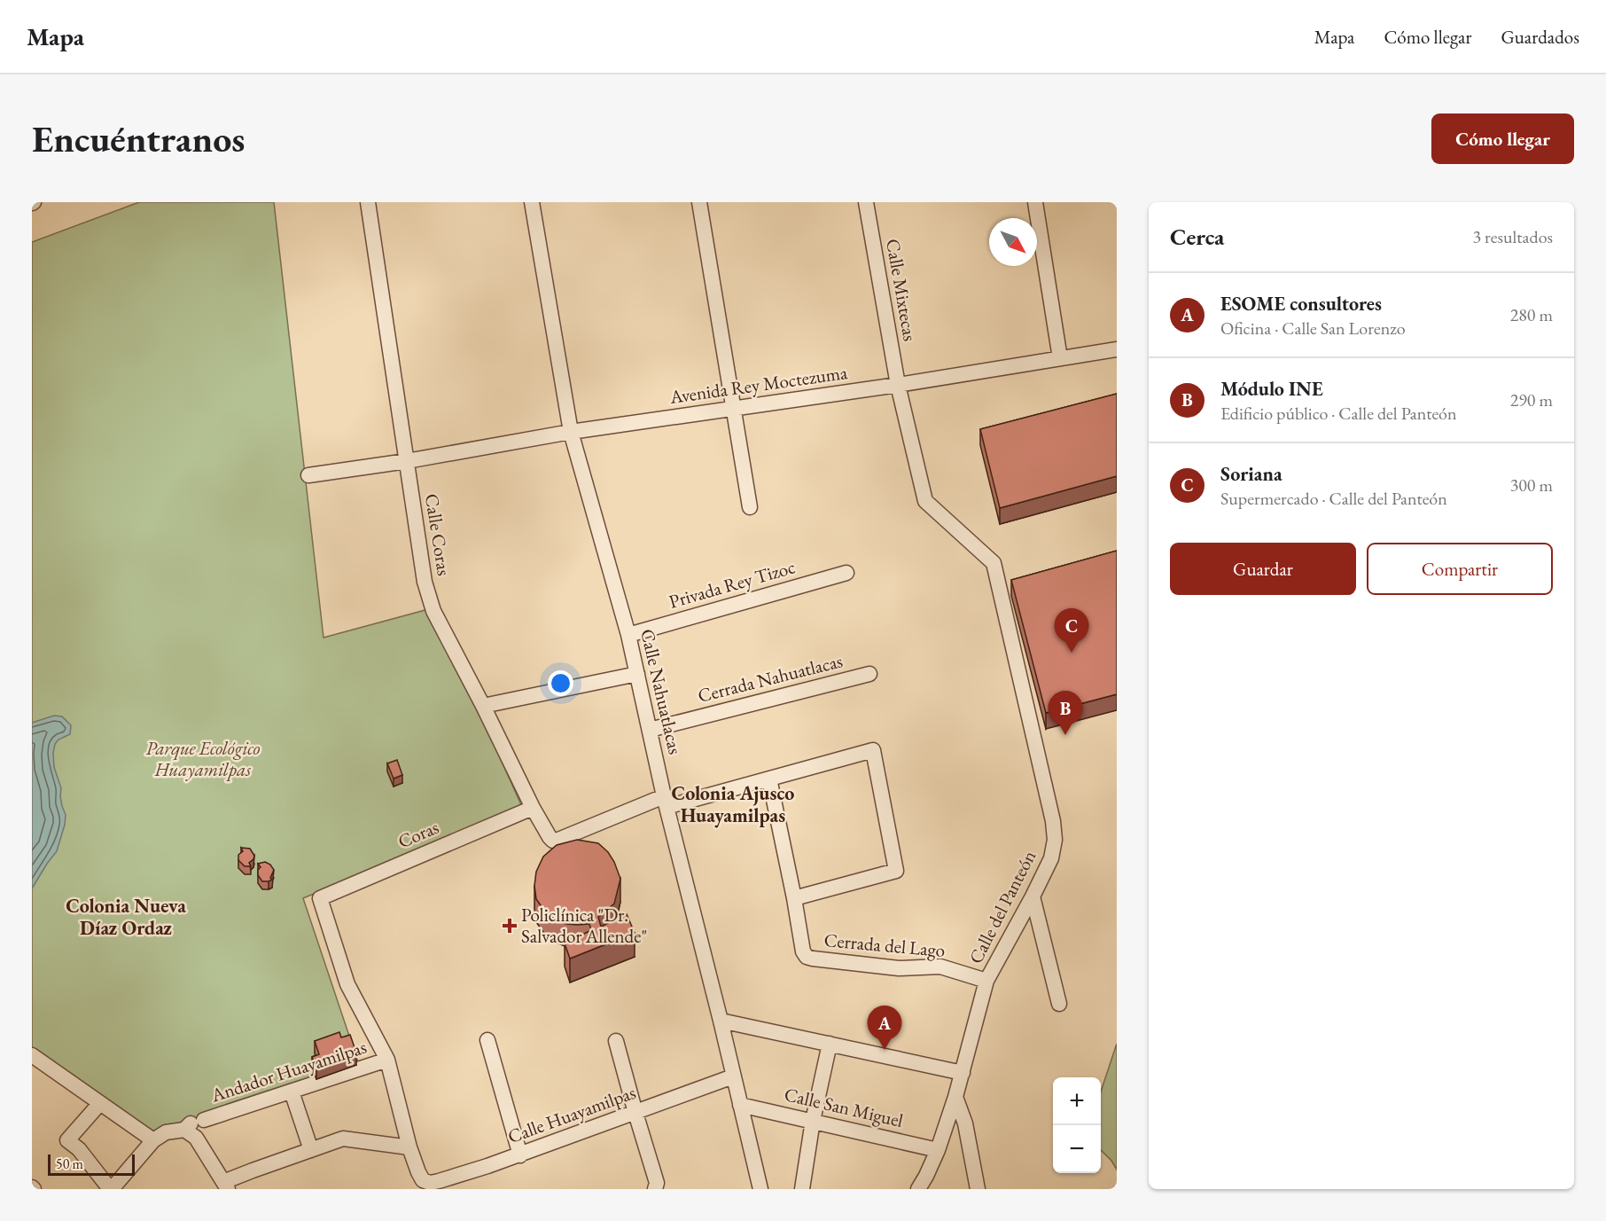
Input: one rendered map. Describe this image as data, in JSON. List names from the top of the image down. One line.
{"streets":{"street":["Calle Mixtecas","Avenida Rey Moctezuma","Calle Coras","Privada Rey Tizoc","Cerrada Nahuatlacas","Calle Nahuatlacas","Coras","Calle del Panteón","Cerrada del Lago","Andador Huayamilpas","Calle San Miguel","Calle Huayamilpas"]},"crossings":[["Calle Mixtecas","Avenida Rey Moctezuma"],["Calle Mixtecas","Calle del Panteón"],["Avenida Rey Moctezuma","Calle Coras"],["Avenida Rey Moctezuma","Calle Nahuatlacas"],["Avenida Rey Moctezuma","Calle del Panteón"],["Calle Coras","Calle Nahuatlacas"],["Calle Coras","Coras"],["Privada Rey Tizoc","Calle Nahuatlacas"],["Cerrada Nahuatlacas","Calle Nahuatlacas"],["Calle Nahuatlacas","Calle San Miguel"],["Calle Nahuatlacas","Calle Huayamilpas"],["Coras","Andador Huayamilpas"],["Calle del Panteón","Cerrada del Lago"],["Calle del Panteón","Calle San Miguel"]],"districts":["Colonia Ajusco Huayamilpas","Colonia Nueva Díaz Ordaz"],"parks":["Parque Ecológico Huayamilpas"],"places":{"health":["Policlínica \"Dr. Salvador Allende\""]},"scale_bar":"50 m","north":"bottom right","page":{"header":"Mapa","nav":["Mapa","Cómo llegar","Guardados"],"buttons":["Cómo llegar",["Guardar","Compartir"]],"title":"Encuéntranos","heading":["Cerca","3 resultados"],"list":[{"mark":"A","name":"ESOME consultores","note":"Oficina · Calle San Lorenzo","value":"280 m"},{"mark":"B","name":"Módulo INE","note":"Edificio público · Calle del Panteón","value":"290 m"},{"mark":"C","name":"Soriana","note":"Supermercado · Calle del Panteón","value":"300 m"}],"pins":["C","B","A"],"map_buttons":["+","−"],"scale":"50 m"}}
